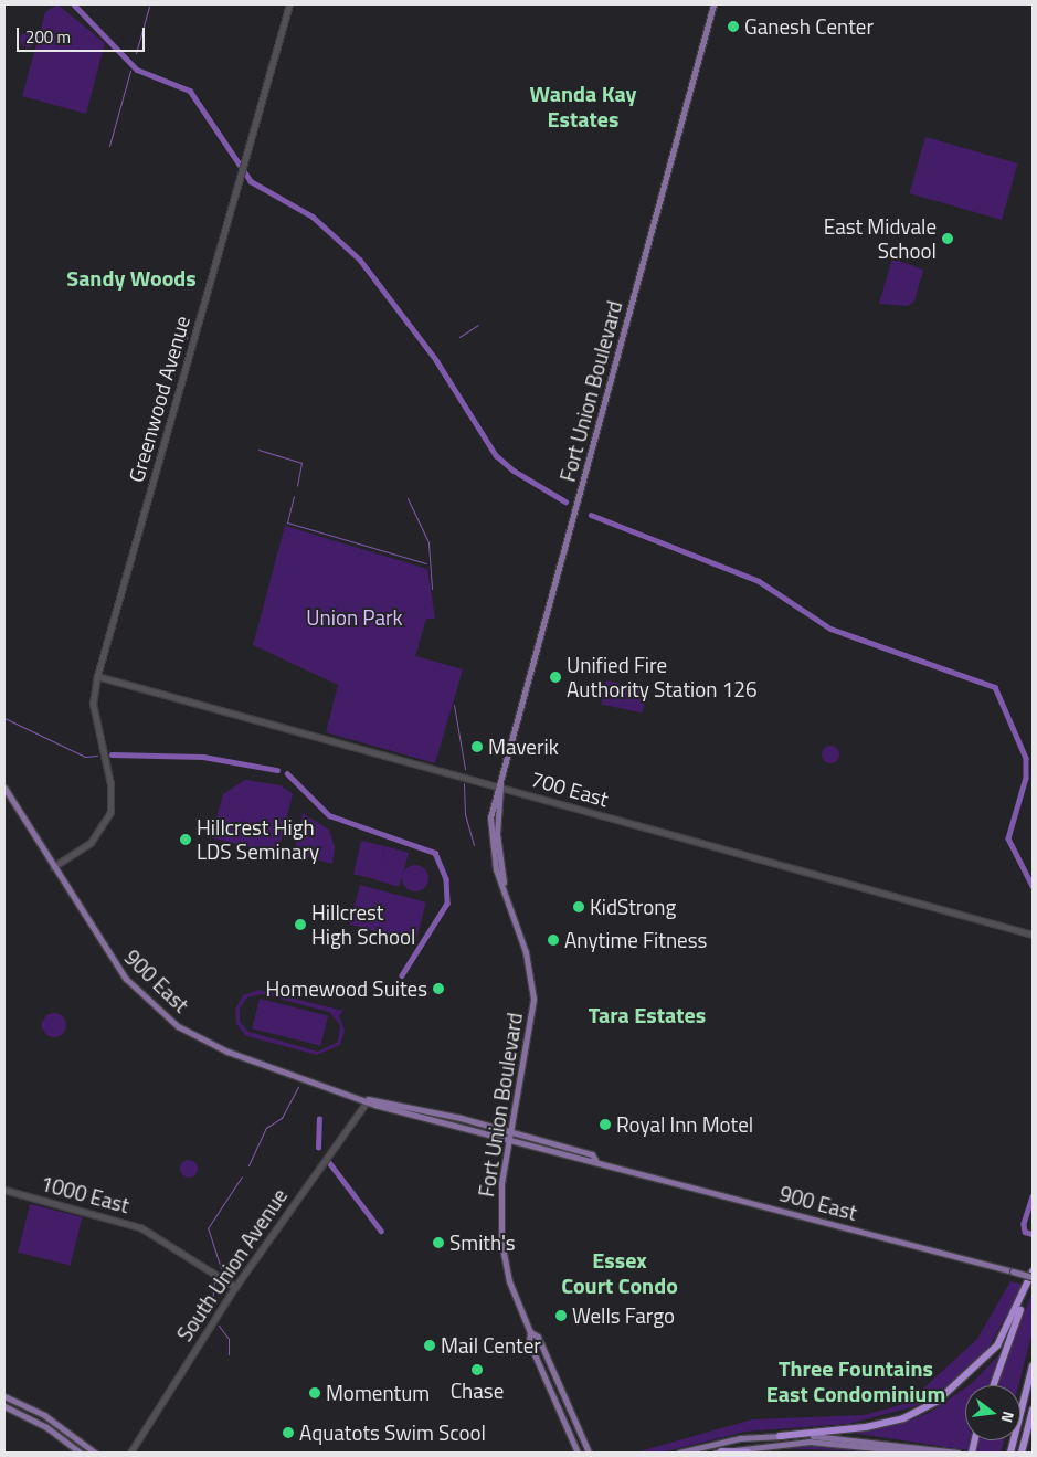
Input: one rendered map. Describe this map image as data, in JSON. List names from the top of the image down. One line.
{"streets":{"main road":["Fort Union Boulevard","900 East"],"street":["Greenwood Avenue","700 East","1000 East","South Union Avenue"]},"crossings":[["Fort Union Boulevard","700 East"],["Fort Union Boulevard","900 East"],["Greenwood Avenue","700 East"],["Greenwood Avenue","900 East"],["900 East","South Union Avenue"],["1000 East","South Union Avenue"]],"districts":["Wanda Kay Estates","Sandy Woods","Tara Estates","Essex Court Condo","Three Fountains East Condominium"],"parks":["Union Park"],"places":["Ganesh Center","East Midvale School","Unified Fire Authority Station 126","Maverik","Hillcrest High LDS Seminary","KidStrong","Hillcrest High School","Anytime Fitness","Homewood Suites","Royal Inn Motel","Smith's","Wells Fargo","Mail Center","Chase","Momentum","Aquatots Swim Scool"],"scale_bar":"200 m","north":"right"}
